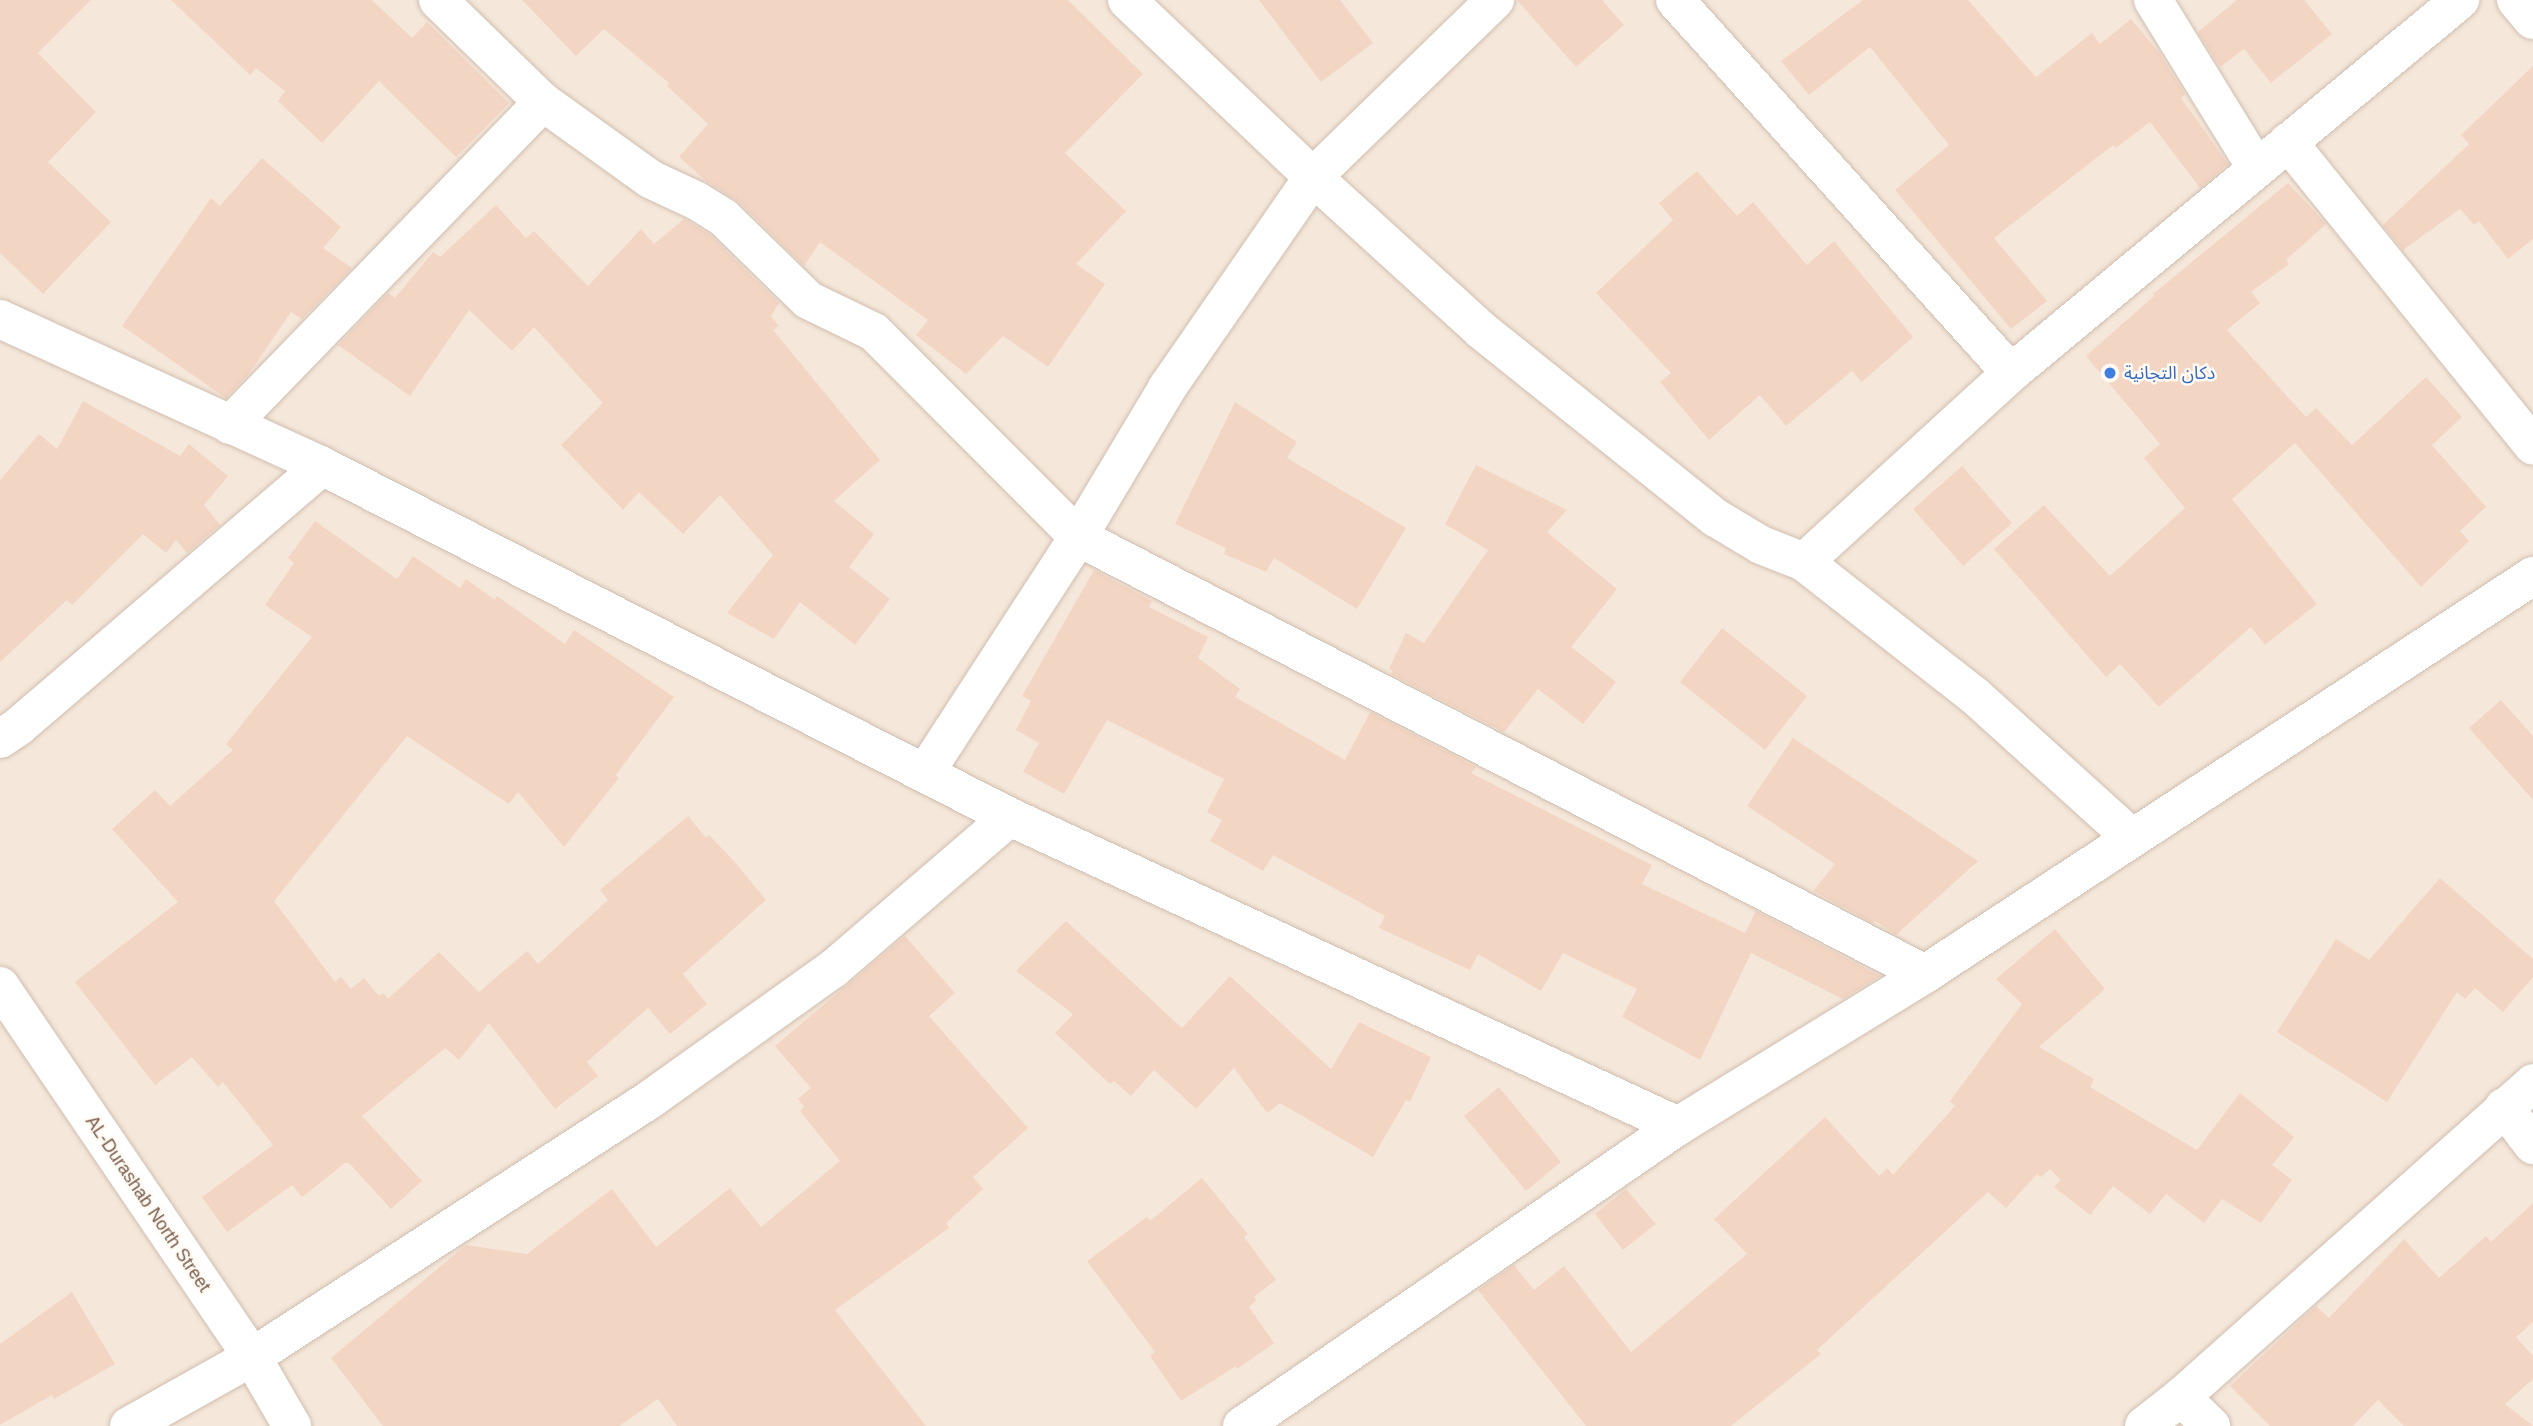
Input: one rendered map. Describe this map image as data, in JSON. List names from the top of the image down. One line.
{"streets":{"street":["AL-Durashab North Street"]},"places":["دكان التجانية"]}
